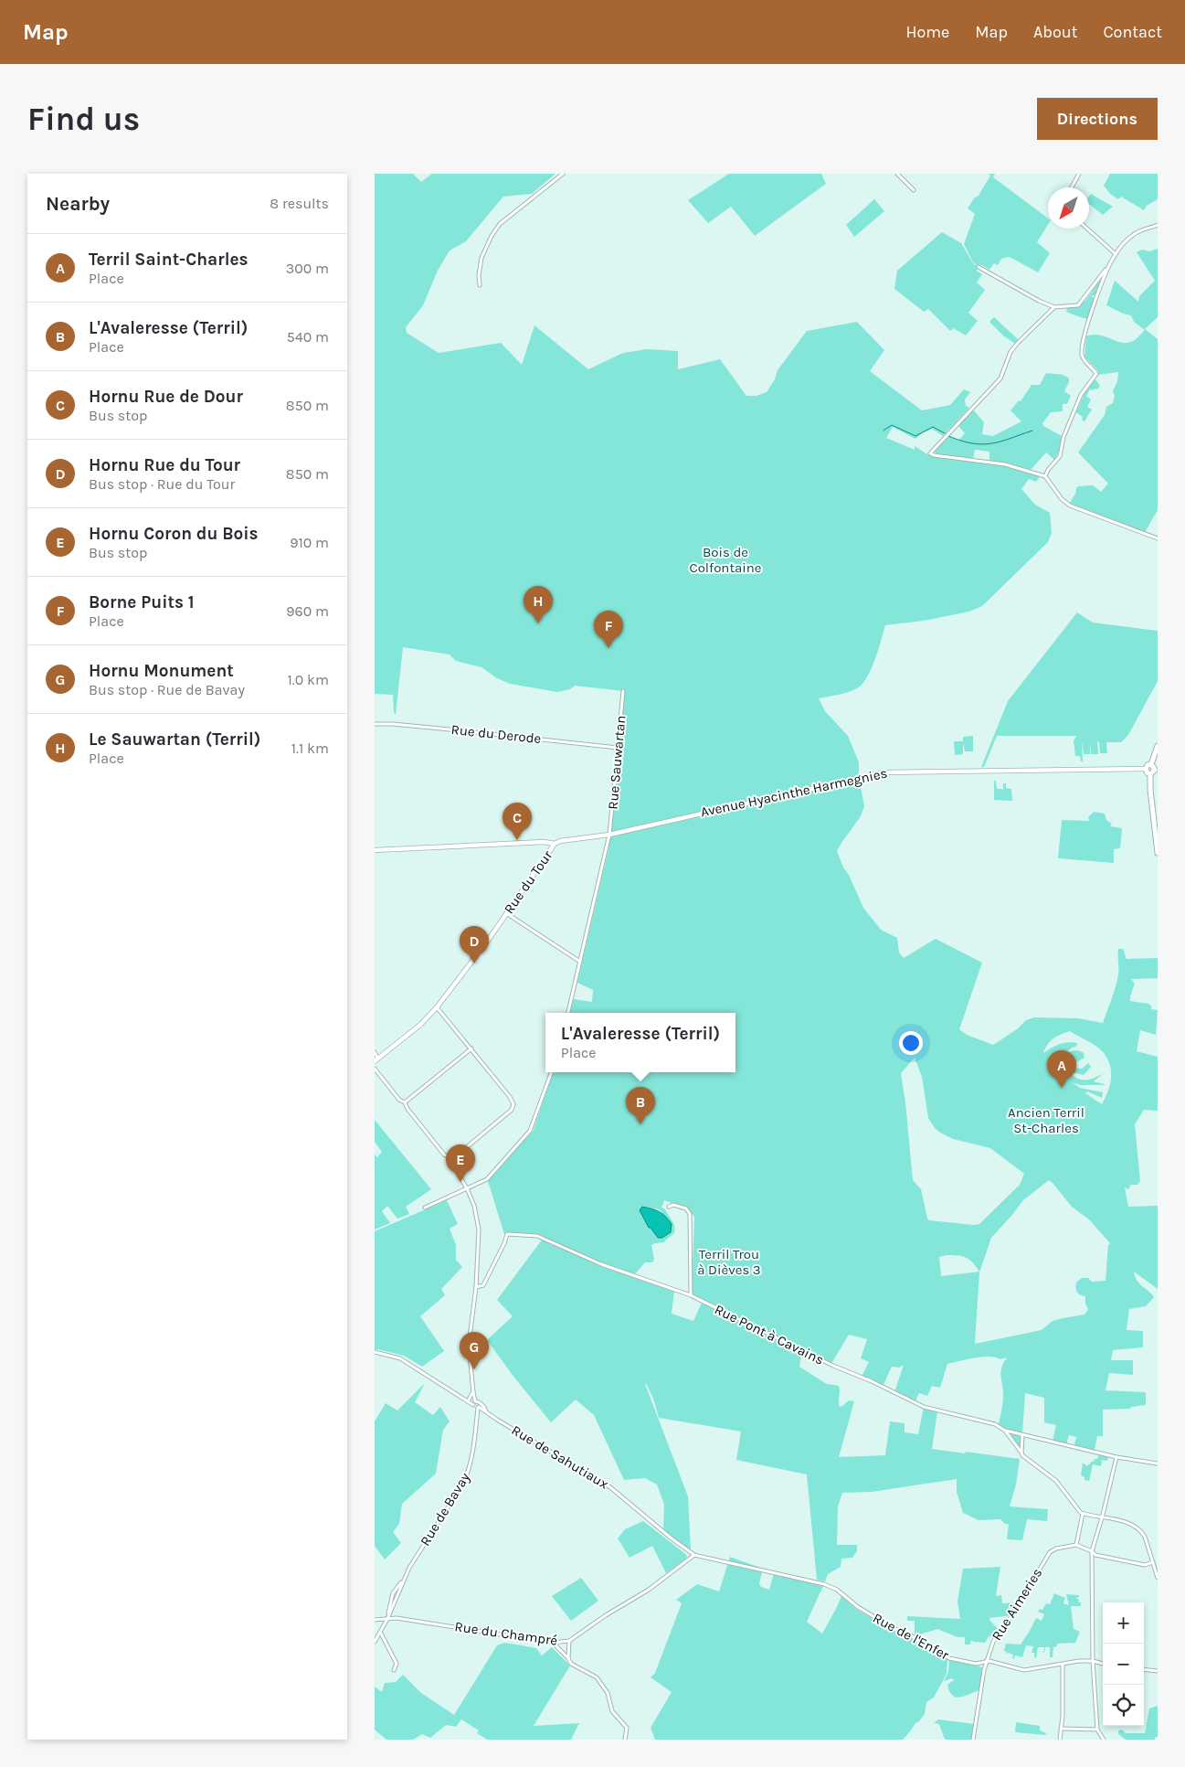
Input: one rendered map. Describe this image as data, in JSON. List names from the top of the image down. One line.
{"streets":{"street":["Rue du Derode","Rue Sauwartan","Avenue Hyacinthe Harmegnies","Rue du Tour","Rue Pont à Cavains","Rue de Sahutiaux","Rue de Bavay","Rue Aimeries","Rue du Champré","Rue de l'Enfer"]},"crossings":[["Rue du Derode","Rue Sauwartan"],["Rue Sauwartan","Avenue Hyacinthe Harmegnies"],["Avenue Hyacinthe Harmegnies","Rue du Tour"],["Rue de Sahutiaux","Rue du Champré"],["Rue de Sahutiaux","Rue de l'Enfer"],["Rue de Bavay","Rue du Champré"],["Rue Aimeries","Rue de l'Enfer"],["Rue du Champré","Rue de l'Enfer"]],"parks":["Bois de Colfontaine","Ancien Terril St-Charles","Terril Trou à Dièves 3"],"north":"bottom left","page":{"header":"Map","nav":["Home","Map","About","Contact"],"buttons":"Directions","title":"Find us","heading":["Nearby","8 results"],"list":[{"mark":"A","name":"Terril Saint-Charles","note":"Place","value":"300 m"},{"mark":"B","name":"L'Avaleresse (Terril)","note":"Place","value":"540 m"},{"mark":"C","name":"Hornu Rue de Dour","note":"Bus stop","value":"850 m"},{"mark":"D","name":"Hornu Rue du Tour","note":"Bus stop · Rue du Tour","value":"850 m"},{"mark":"E","name":"Hornu Coron du Bois","note":"Bus stop","value":"910 m"},{"mark":"F","name":"Borne Puits 1","note":"Place","value":"960 m"},{"mark":"G","name":"Hornu Monument","note":"Bus stop · Rue de Bavay","value":"1.0 km"},{"mark":"H","name":"Le Sauwartan (Terril)","note":"Place","value":"1.1 km"}],"pins":["H","F","C","D","A","B","E","G"],"popup":["L'Avaleresse (Terril)","Place"],"map_buttons":["+","−"]}}
